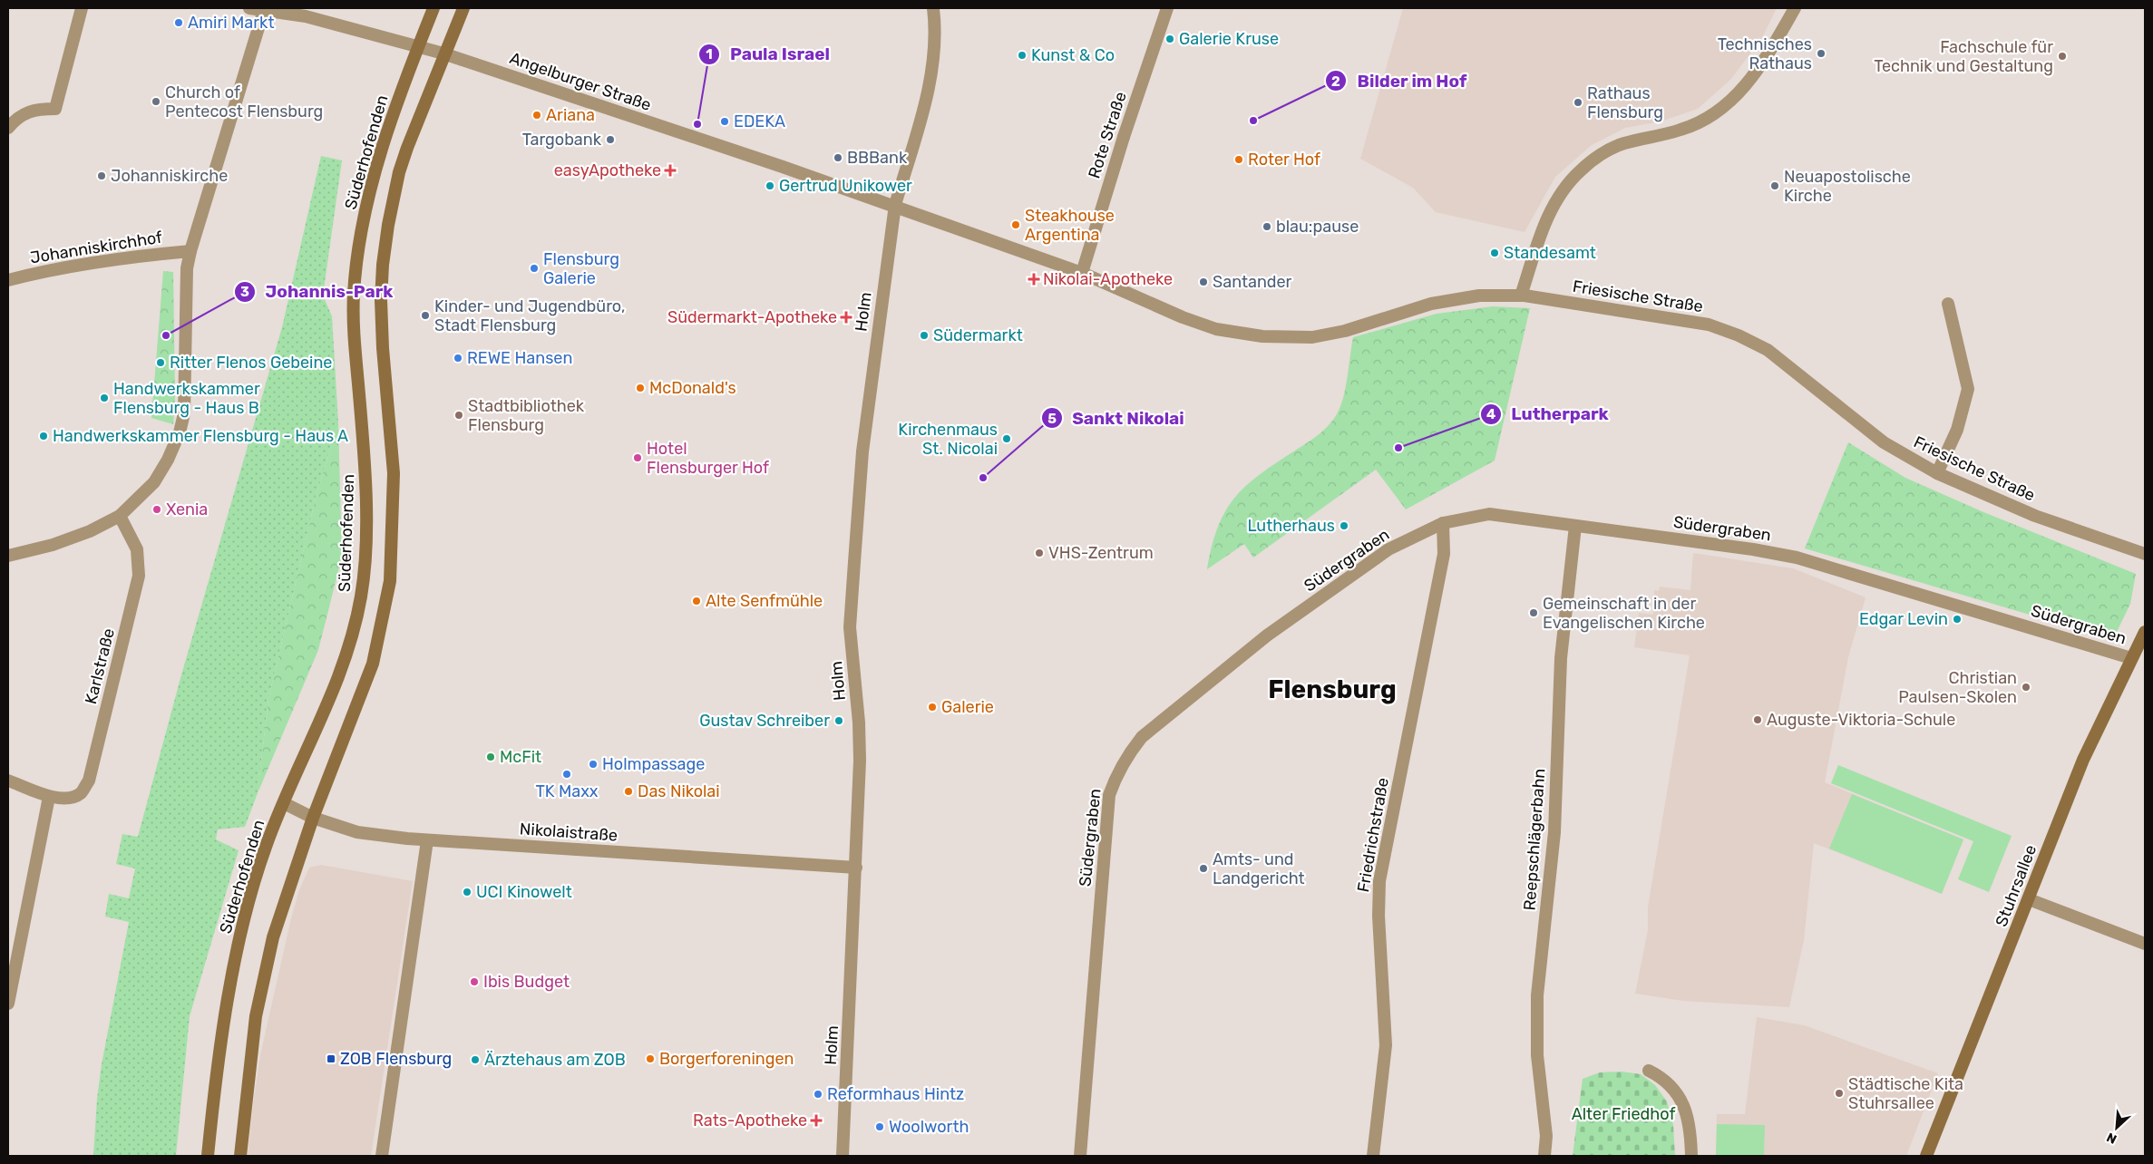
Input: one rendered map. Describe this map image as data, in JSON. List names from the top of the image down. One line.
{"streets":{"main road":["Süderhofenden","Stuhrsallee"],"street":["Angelburger Straße","Rote Straße","Johanniskirchhof","Friesische Straße","Holm","Südergraben","Karlstraße","Nikolaistraße","Friedrichstraße","Reepschlägerbahn"]},"crossings":[["Angelburger Straße","Süderhofenden"],["Angelburger Straße","Holm"],["Rote Straße","Friesische Straße"],["Süderhofenden","Nikolaistraße"],["Holm","Nikolaistraße"],["Südergraben","Friedrichstraße"],["Südergraben","Reepschlägerbahn"],["Südergraben","Stuhrsallee"]],"districts":["Flensburg"],"parks":["Alter Friedhof"],"places":{"other":["Amiri Markt","Galerie Kruse","Technisches Rathaus","Kunst & Co","Fachschule für Technik und Gestaltung","Church of Pentecost Flensburg","Rathaus Flensburg","Ariana","Bilder im Hof","EDEKA","Paula Israel","Targobank","BBBank","Roter Hof","Johanniskirche","Gertrud Unikower","Neuapostolische Kirche","Steakhouse Argentina","blau:pause","Standesamt","Flensburg Galerie","Santander","Kinder- und Jugendbüro, Stadt Flensburg","Johannis-Park","Südermarkt","REWE Hansen","Ritter Flenos Gebeine","McDonald's","Handwerkskammer Flensburg - Haus B","Stadtbibliothek Flensburg","Handwerkskammer Flensburg - Haus A","Kirchenmaus St. Nicolai","Lutherpark","Hotel Flensburger Hof","Sankt Nikolai","Xenia","Lutherhaus","VHS-Zentrum","Alte Senfmühle","Gemeinschaft in der Evangelischen Kirche","Edgar Levin","Christian Paulsen-Skolen","Galerie","Auguste-Viktoria-Schule","Gustav Schreiber","McFit","Holmpassage","TK Maxx","Das Nikolai","Amts- und Landgericht","UCI Kinowelt","Ibis Budget","Borgerforeningen","Ärztehaus am ZOB","Städtische Kita Stuhrsallee","Reformhaus Hintz","Woolworth"],"health":["easyApotheke","Nikolai-Apotheke","Südermarkt-Apotheke","Rats-Apotheke"],"transit":["ZOB Flensburg"]},"north":"bottom left"}
